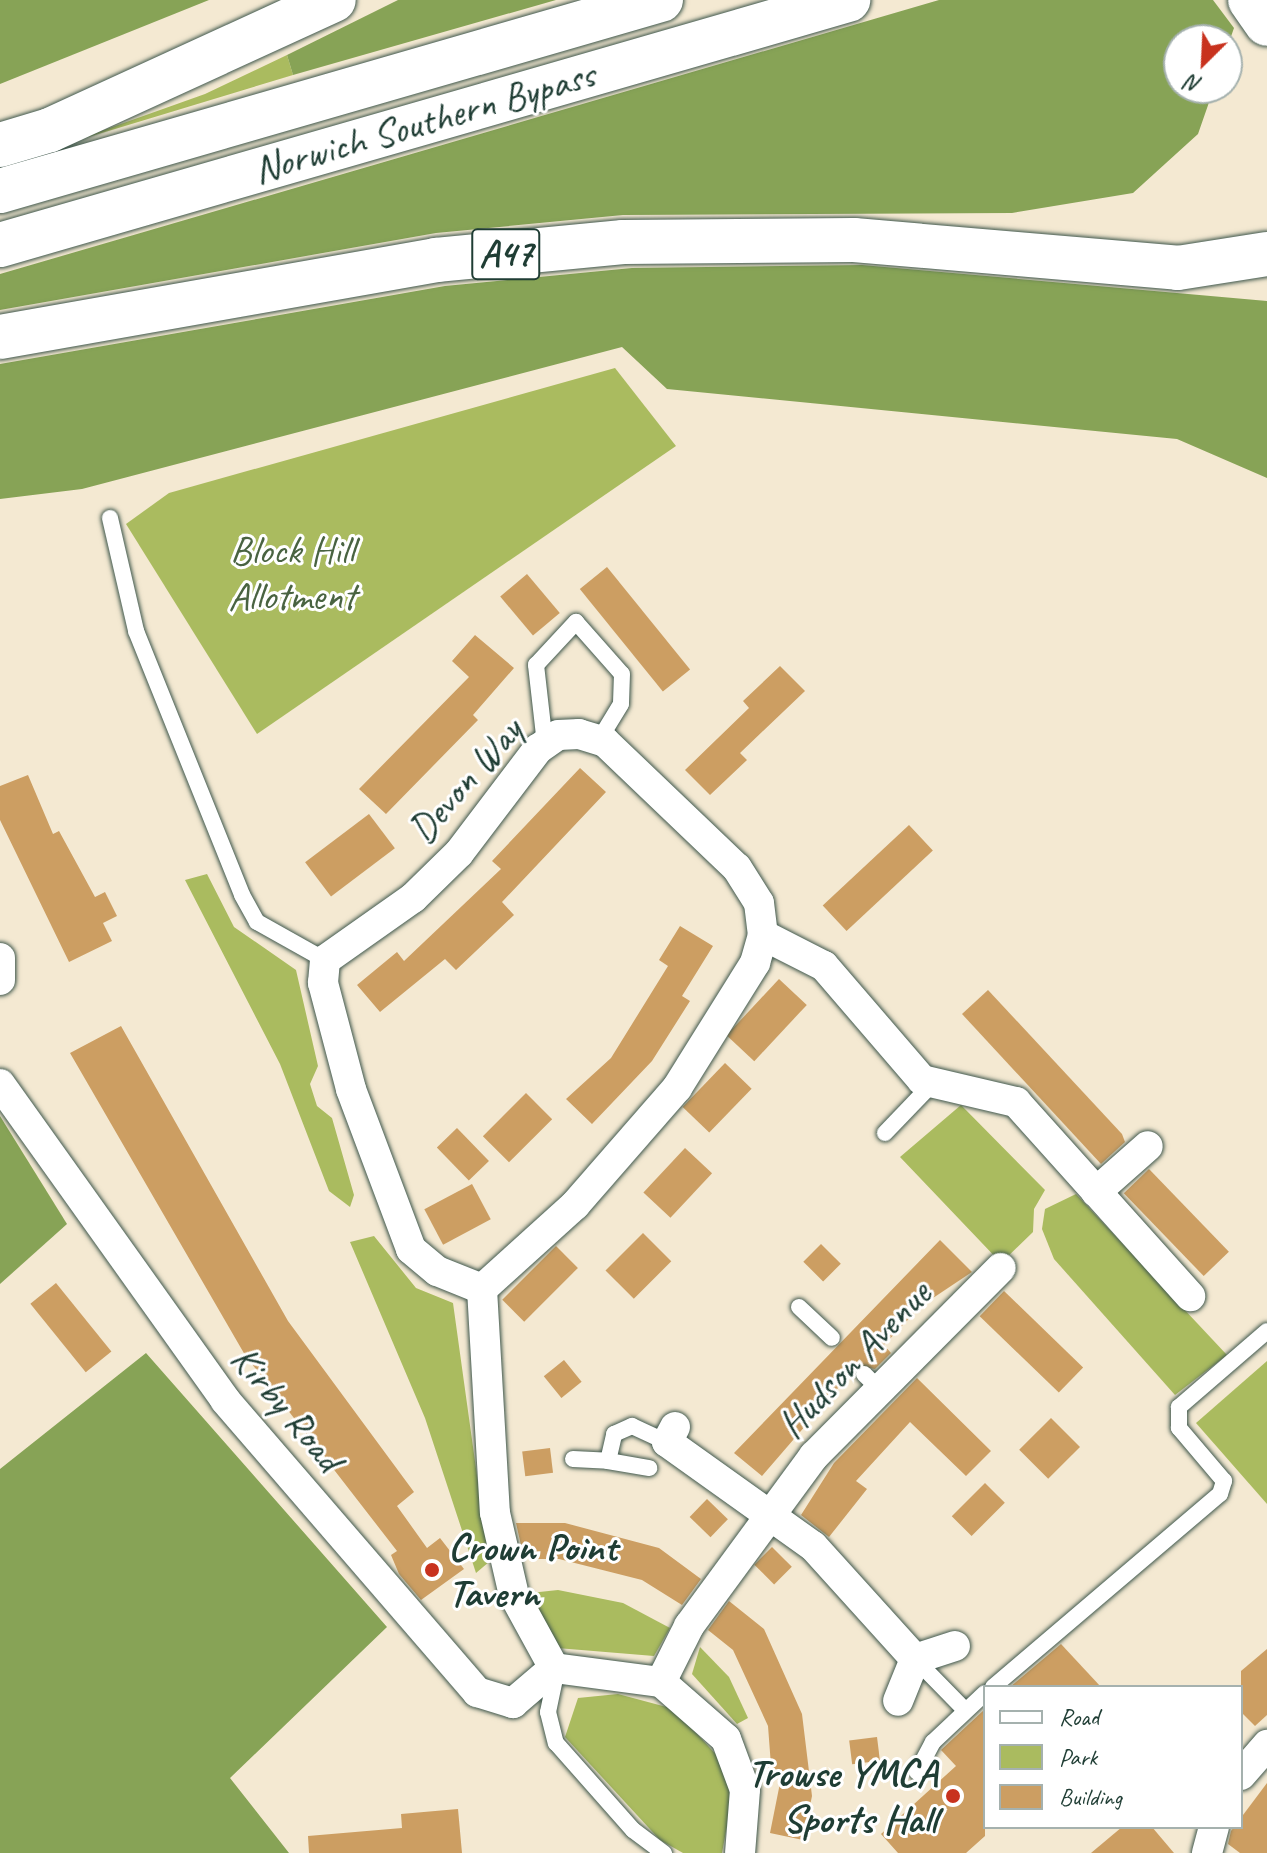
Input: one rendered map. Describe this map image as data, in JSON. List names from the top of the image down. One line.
{"streets":{"highway":["Norwich Southern Bypass","A47"],"street":["Devon Way","Hudson Avenue","Kirby Road"]},"parks":["Block Hill Allotment"],"places":["Crown Point Tavern","Trowse YMCA Sports Hall"],"legend":["Road","Park","Building"],"north":"bottom left"}
